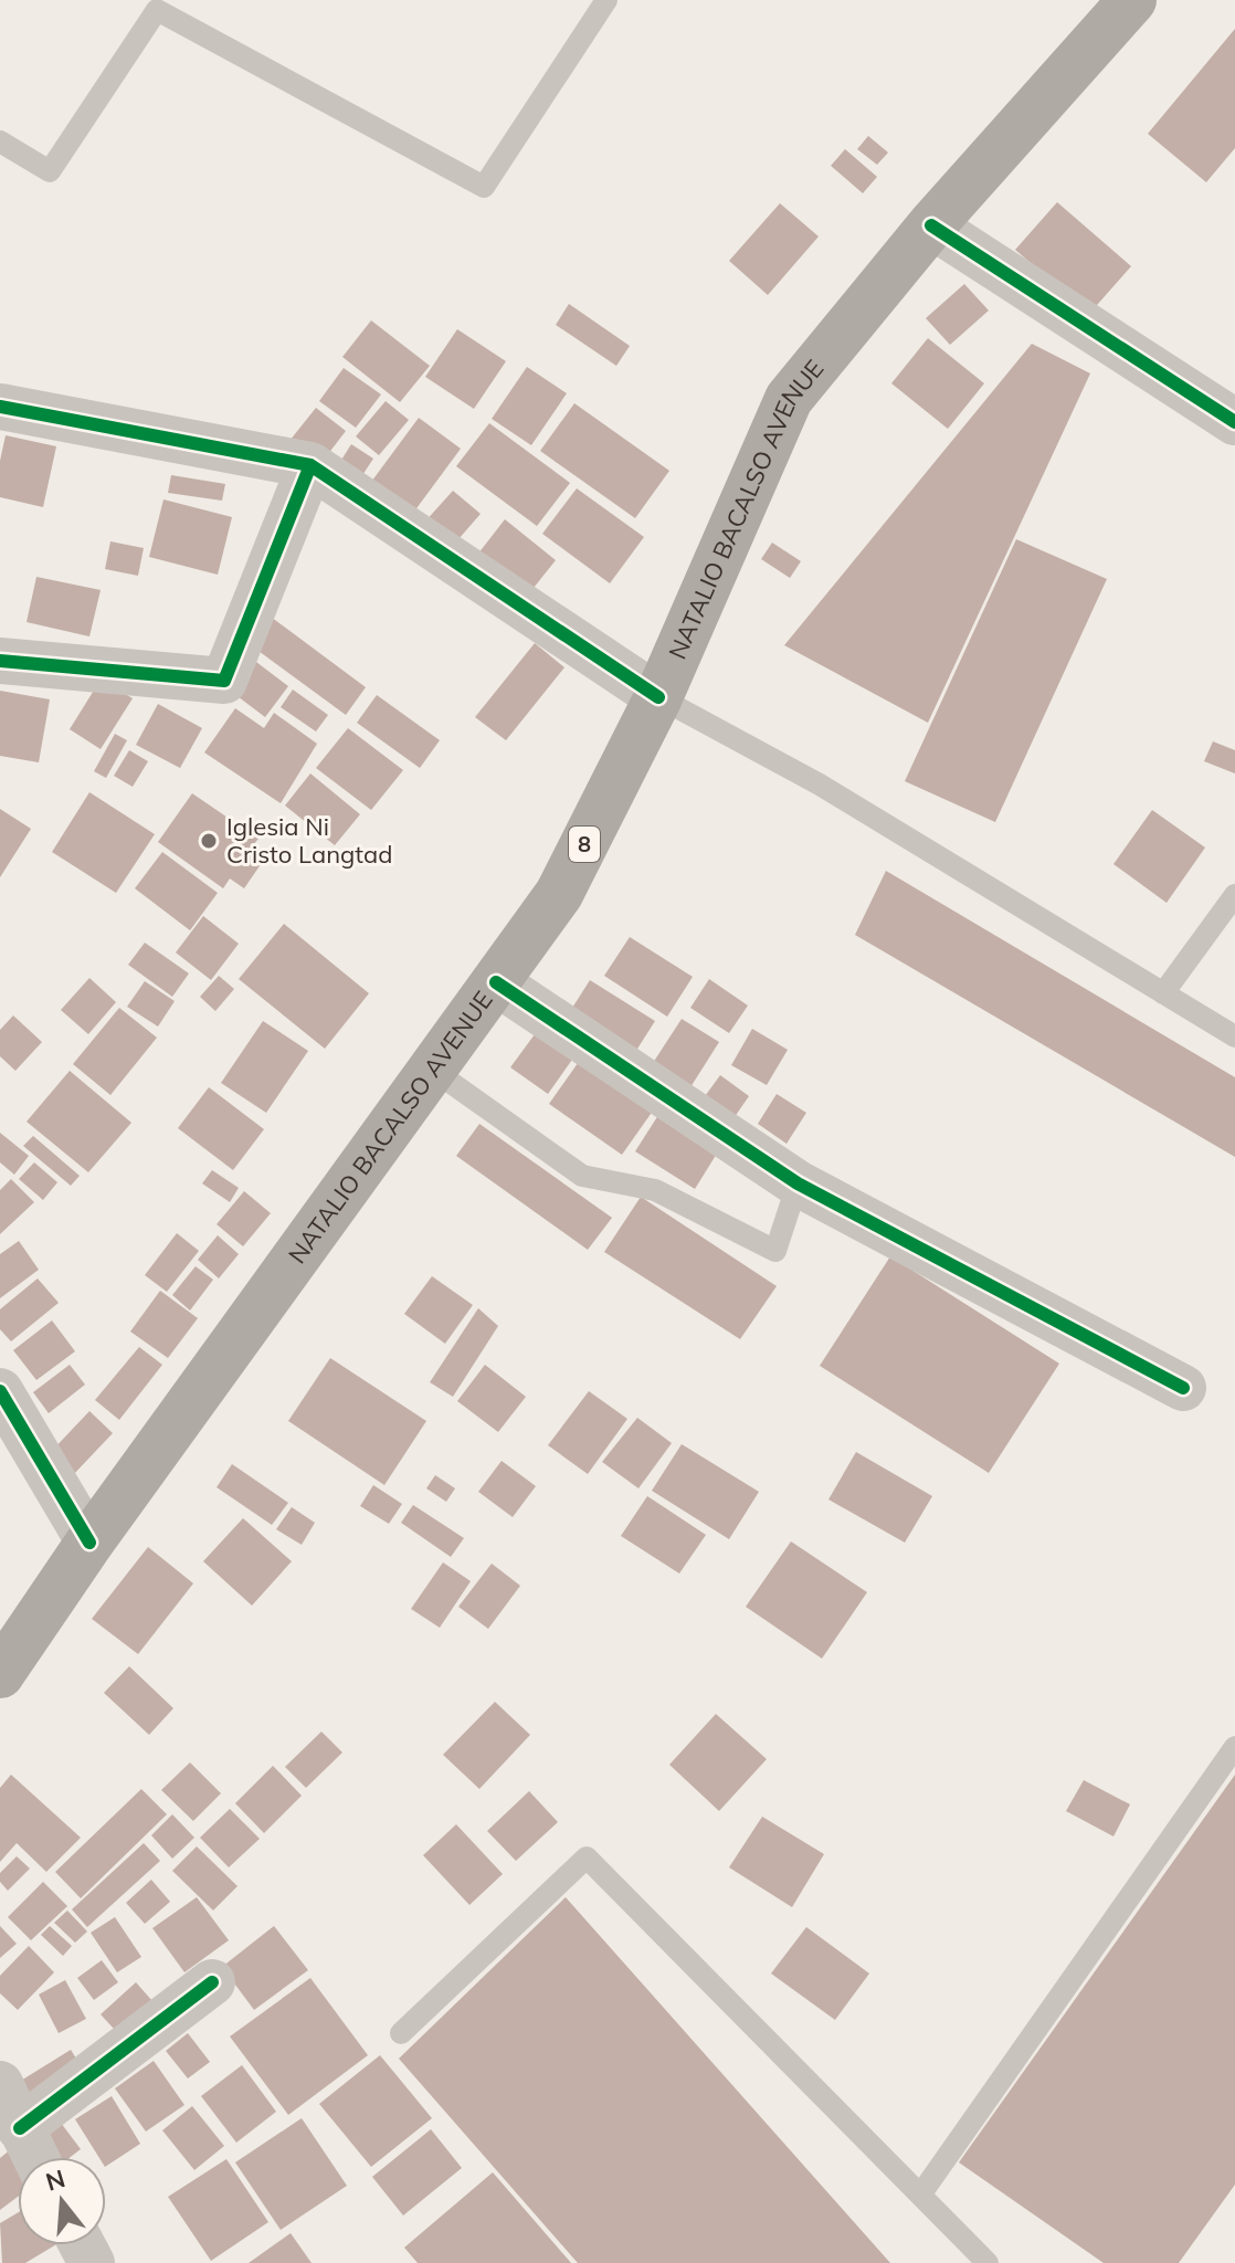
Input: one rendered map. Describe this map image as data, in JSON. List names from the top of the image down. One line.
{"streets":{"highway":["NATALIO BACALSO AVENUE","8"]},"places":["Iglesia Ni Cristo Langtad"],"north":"top"}
